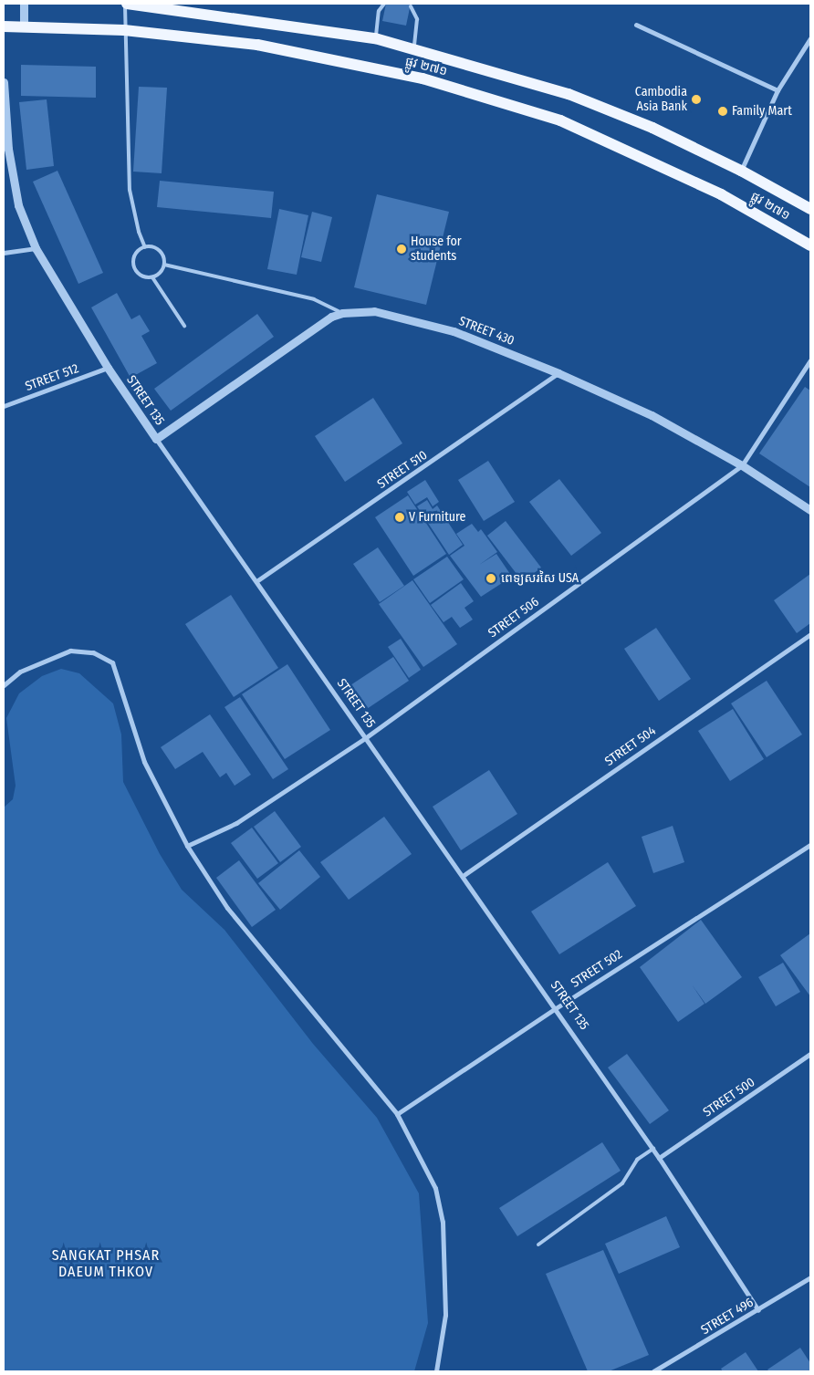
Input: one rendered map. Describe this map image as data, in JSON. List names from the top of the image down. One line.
{"streets":{"main road":["ផ្លូវ ២៧១"],"street":["STREET 430","STREET 512","STREET 135","STREET 510","STREET 506","STREET 504","STREET 502","STREET 500","STREET 496"]},"crossings":[["STREET 430","STREET 135"],["STREET 430","STREET 510"],["STREET 430","STREET 506"],["STREET 512","STREET 135"],["STREET 135","STREET 510"],["STREET 135","STREET 506"],["STREET 135","STREET 504"],["STREET 135","STREET 502"],["STREET 135","STREET 500"],["STREET 135","STREET 496"]],"districts":["SANGKAT PHSAR DAEUM THKOV"],"places":["Cambodia Asia Bank","Family Mart","House for students","V Furniture","ពេទ្យសរសៃ USA"]}
